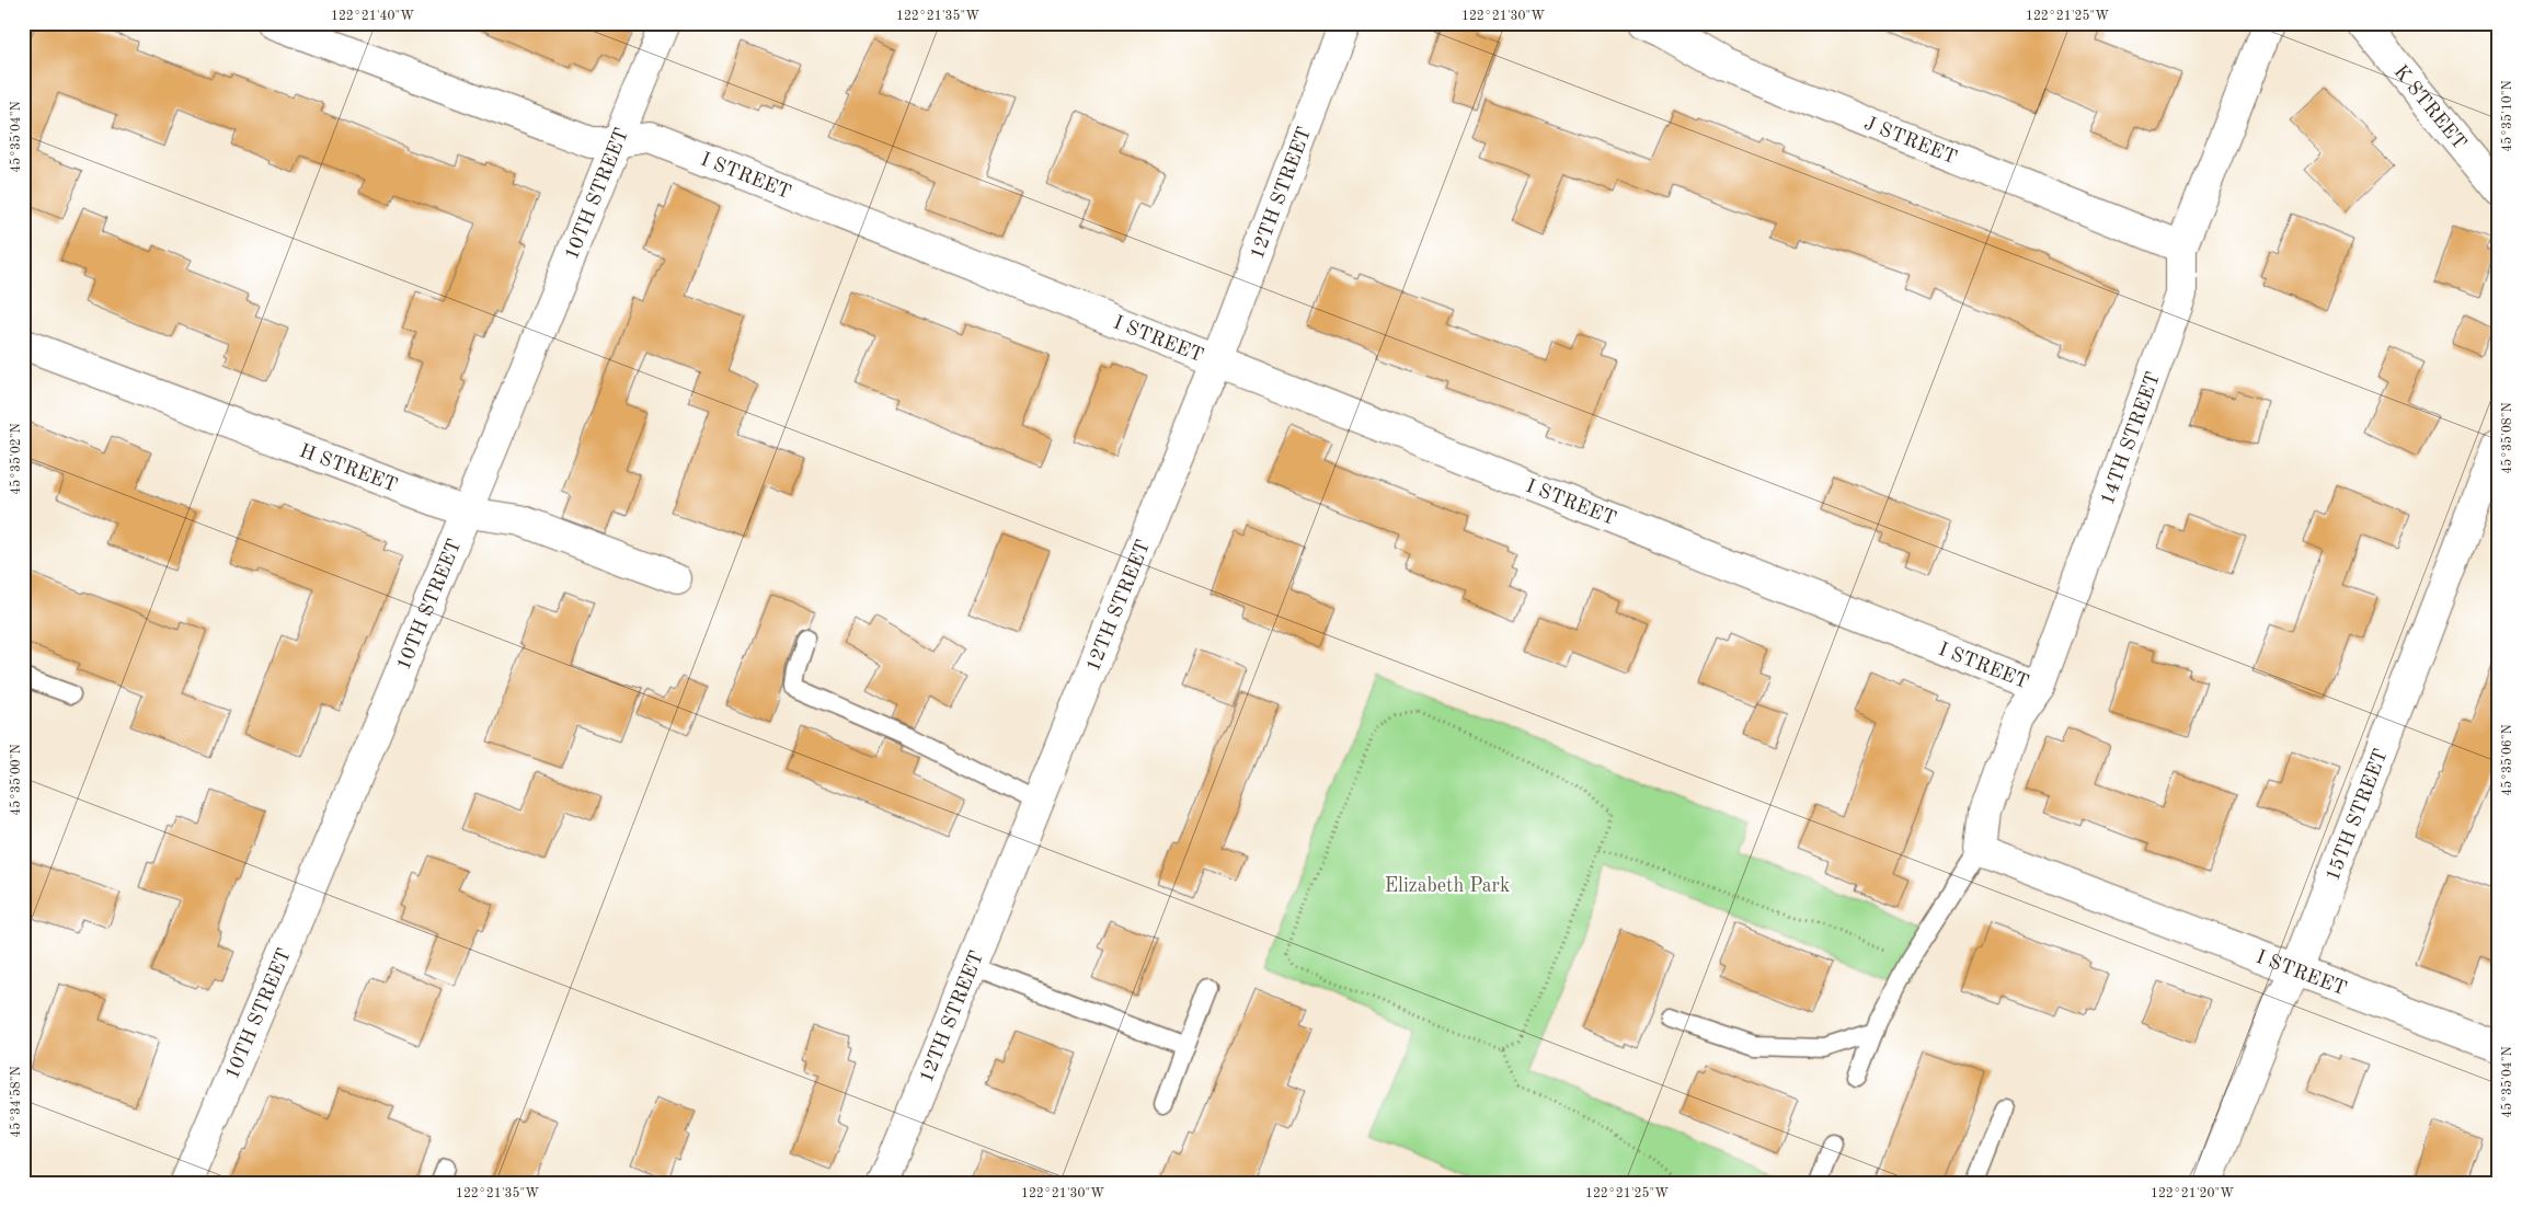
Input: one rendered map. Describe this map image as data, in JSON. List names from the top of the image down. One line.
{"streets":{"street":["K STREET","J STREET","I STREET","12TH STREET","10TH STREET","14TH STREET","H STREET","15TH STREET"]},"crossings":[["J STREET","14TH STREET"],["I STREET","12TH STREET"],["I STREET","10TH STREET"],["I STREET","14TH STREET"],["I STREET","15TH STREET"],["10TH STREET","H STREET"]],"parks":["Elizabeth Park"],"coordinates":["122°21'40\"W","122°21'35\"W","122°21'30\"W","122°21'25\"W","45°35'10\"N","45°35'04\"N","45°35'08\"N","45°35'02\"N","45°35'06\"N","45°35'00\"N","45°34'58\"N","122°21'20\"W"]}
